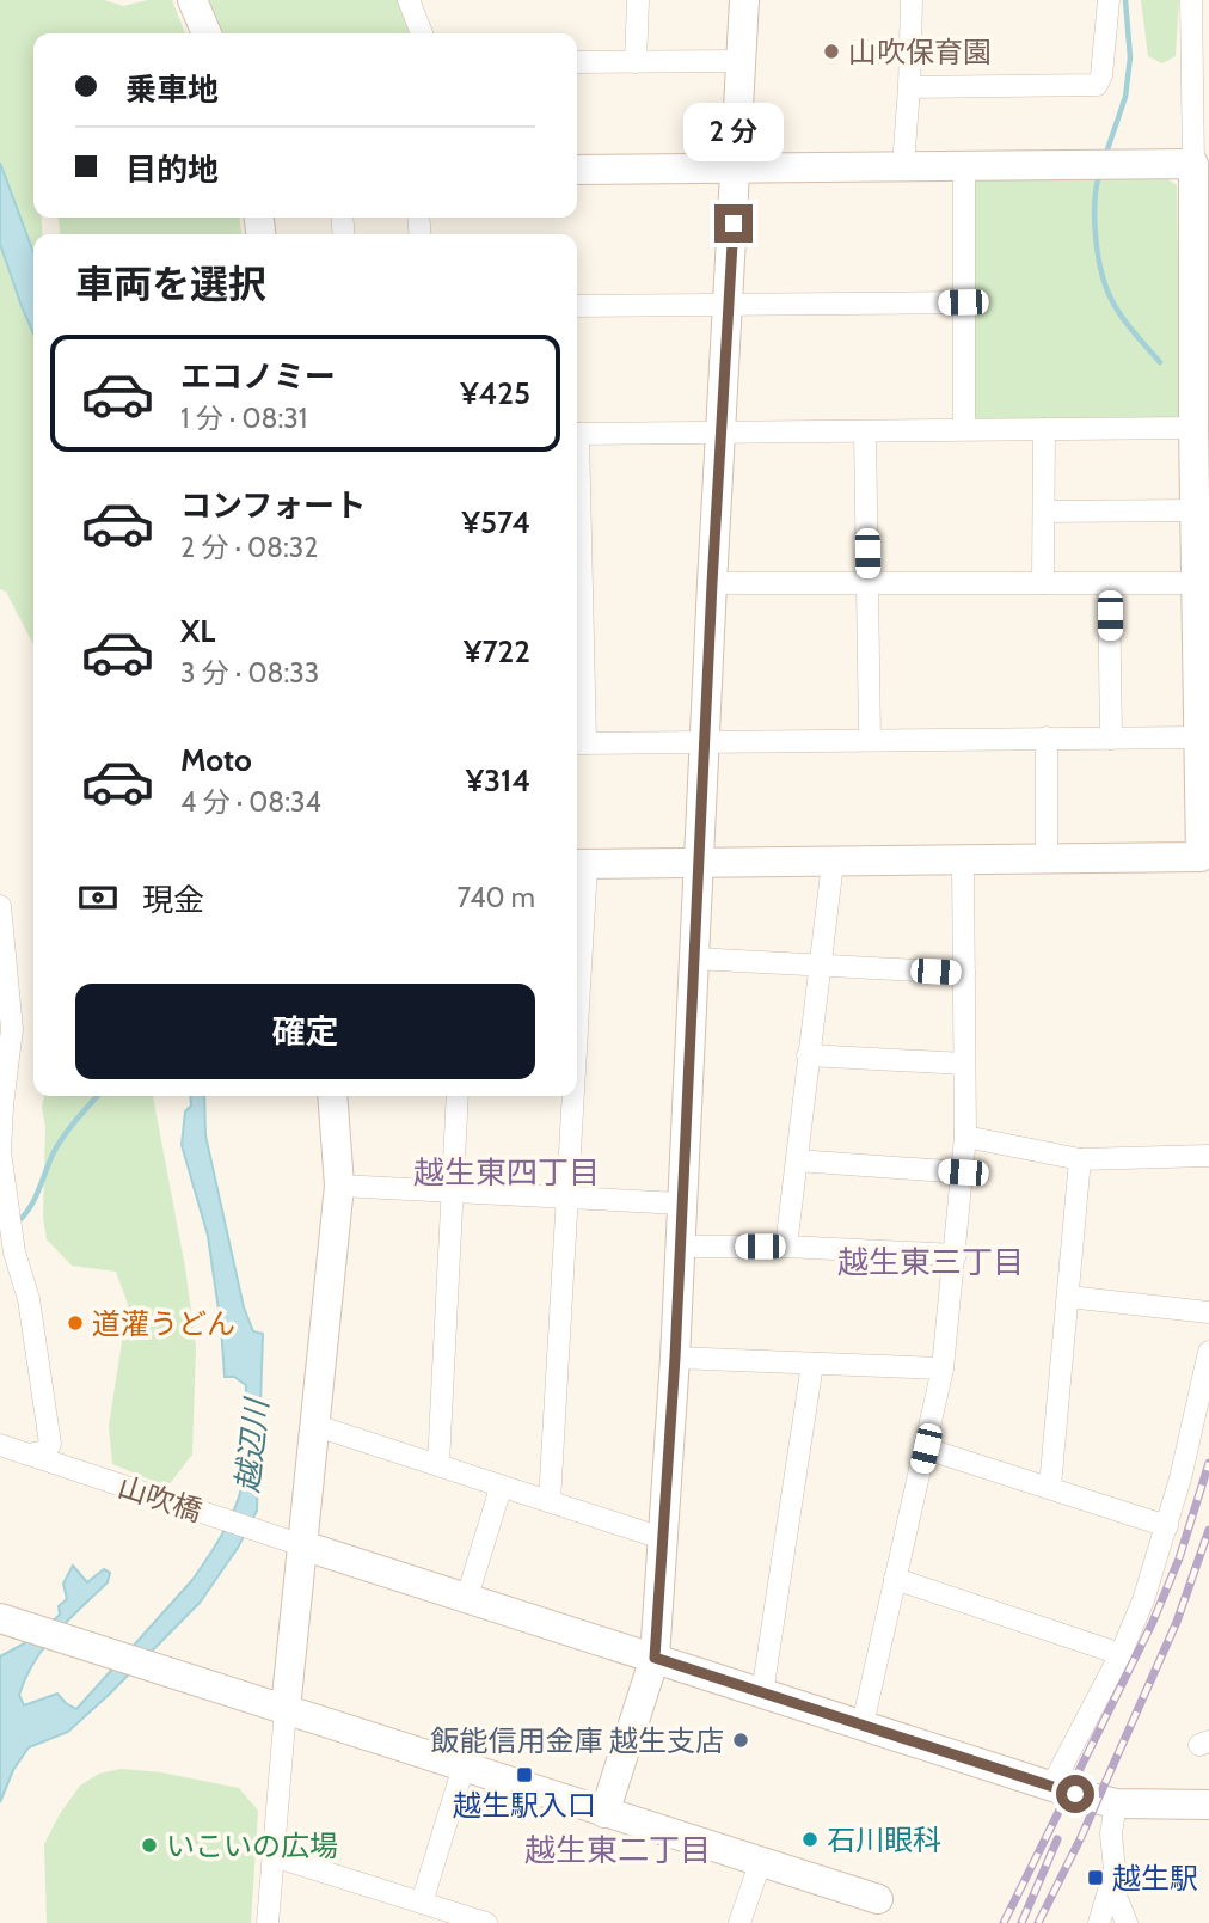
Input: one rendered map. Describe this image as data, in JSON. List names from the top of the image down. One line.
{"streets":{"street":["山吹橋"]},"districts":["越生東四丁目","越生東三丁目","越生東二丁目"],"water":["越辺川"],"places":{"other":["山吹保育園","道灌うどん","飯能信用金庫 越生支店","石川眼科","いこいの広場"],"transit":["越生駅入口","越生駅"]},"page":{"banner":["乗車地","目的地"],"bubble":"2 分","heading":"車両を選択","list":[{"name":"エコノミー","note":"1 分 · 08:31","value":"¥425"},{"name":"コンフォート","note":"2 分 · 08:32","value":"¥574"},{"name":"XL","note":"3 分 · 08:33","value":"¥722"},{"name":"Moto","note":"4 分 · 08:34","value":"¥314"}],"pay":["現金","740 m"],"buttons":"確定"}}
